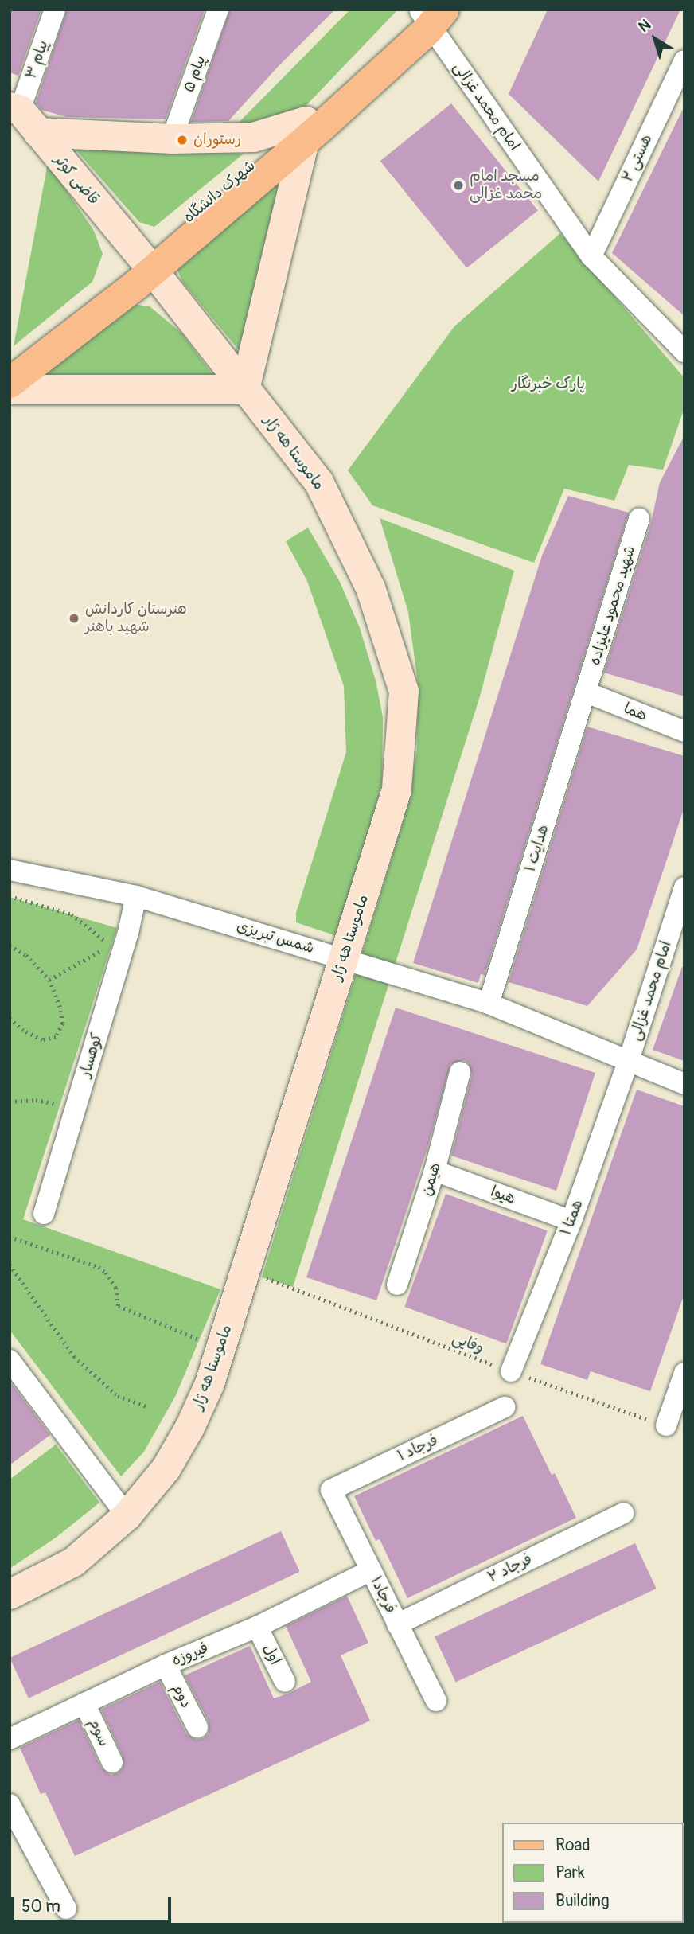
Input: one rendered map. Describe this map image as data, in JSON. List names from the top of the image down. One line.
{"streets":{"main road":["قاضی کوثر","شهرک دانشگاه","ماموستا هه ژار"],"street":["پیام ۳","پیام ۵","امام محمد غزالی","هستی ۲","شهید محمود علیزاده","هما","هدایت ۱","شمس تبریزی","کوهسار","هیمن","هیوا","همتا ۱","فرجاد ۱","فرجاد ۲","فرجاد۱","فیروزه","اول","دوم","سوم"],"path":["وفایی"]},"crossings":[["پیام ۳","قاضی کوثر"],["امام محمد غزالی","هستی ۲"],["امام محمد غزالی","شهرک دانشگاه"],["امام محمد غزالی","شمس تبریزی"],["امام محمد غزالی","همتا ۱"],["قاضی کوثر","شهرک دانشگاه"],["قاضی کوثر","ماموستا هه ژار"],["شهرک دانشگاه","ماموستا هه ژار"],["ماموستا هه ژار","شمس تبریزی"],["ماموستا هه ژار","وفایی"],["شهید محمود علیزاده","هما"],["شهید محمود علیزاده","هدایت ۱"],["هما","هدایت ۱"],["هدایت ۱","شمس تبریزی"],["شمس تبریزی","کوهسار"],["شمس تبریزی","همتا ۱"],["هیمن","هیوا"],["هیوا","همتا ۱"],["همتا ۱","وفایی"],["فرجاد ۱","فرجاد۱"],["فرجاد ۲","فرجاد۱"],["فرجاد۱","فیروزه"],["فیروزه","اول"],["فیروزه","دوم"],["فیروزه","سوم"]],"parks":["پارک خبرنگار"],"places":["رستوران","مسجد امام محمد غزالی","هنرستان کاردانش شهید باهنر"],"legend":["Road","Park","Building"],"scale_bar":"50 m","north":"top left"}
